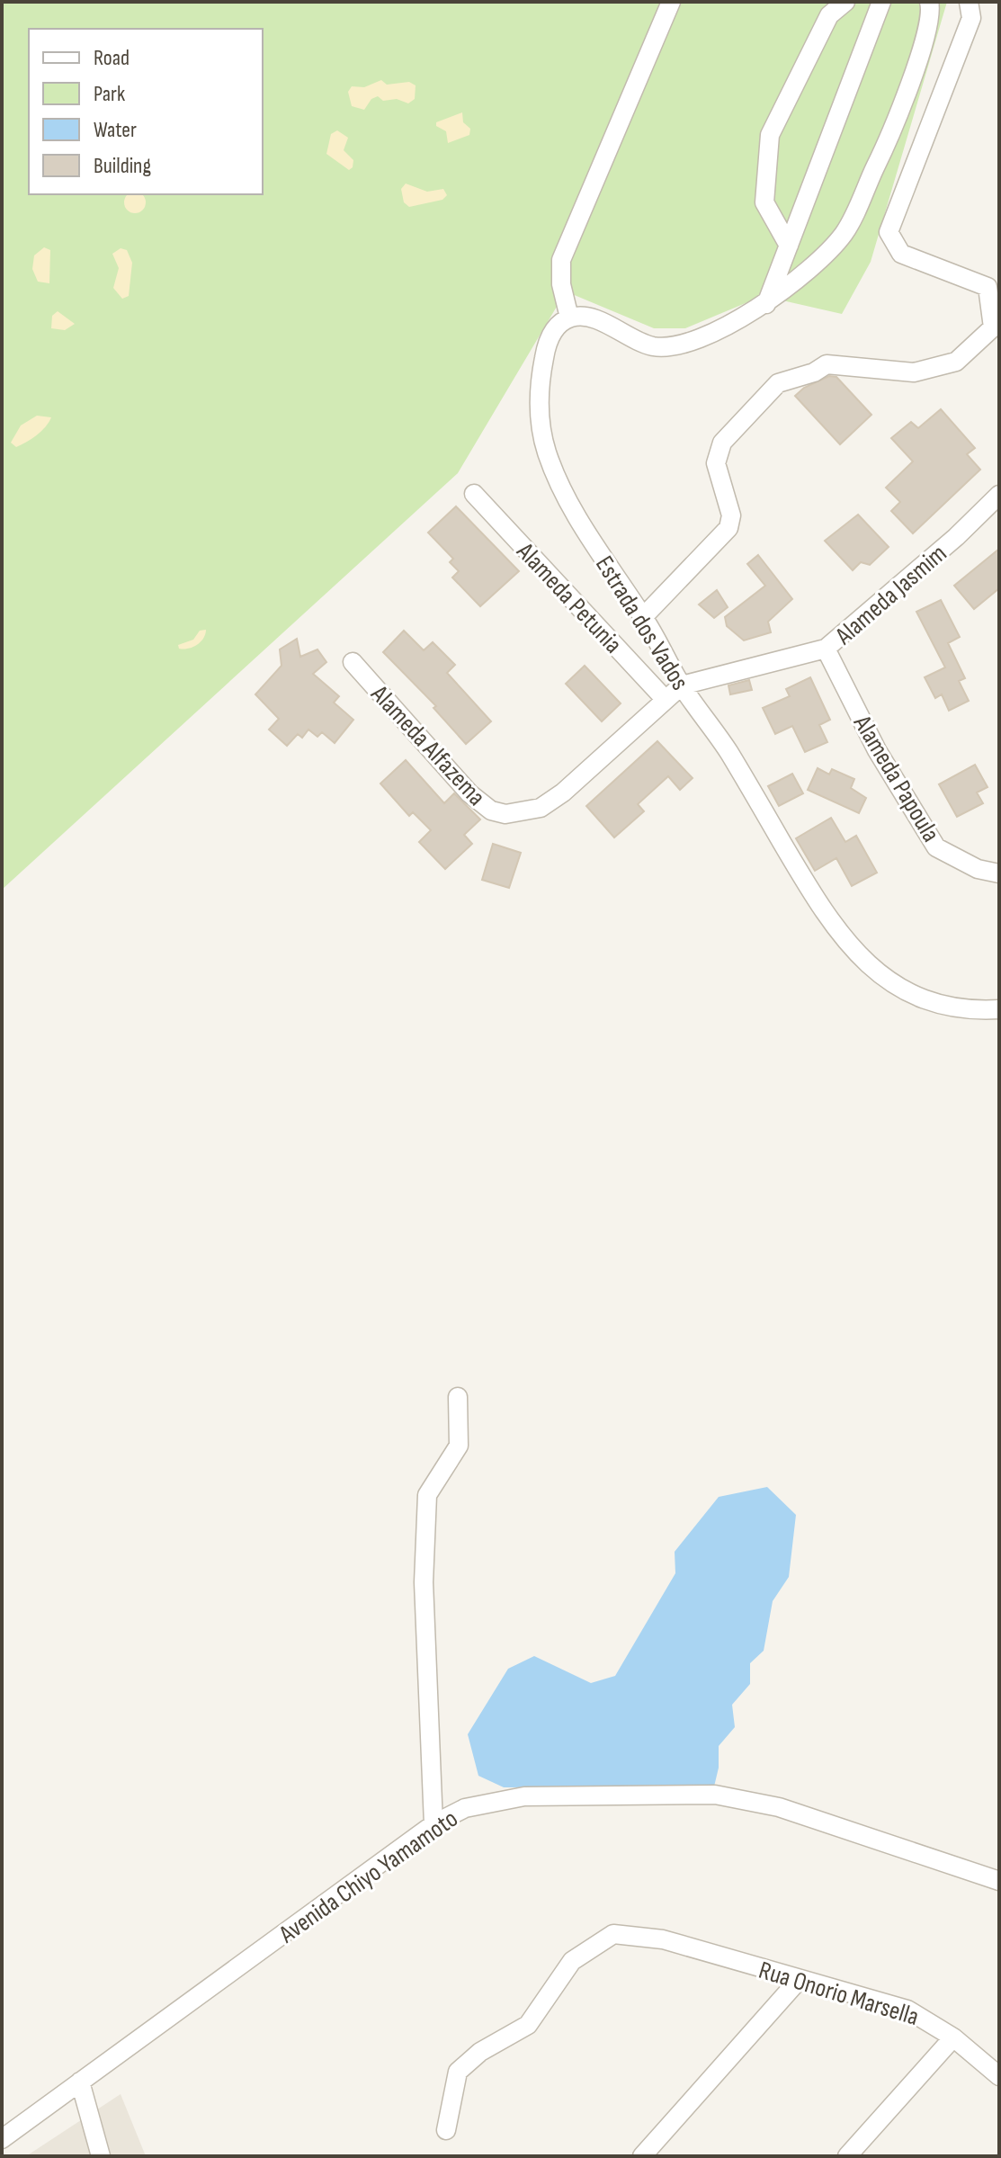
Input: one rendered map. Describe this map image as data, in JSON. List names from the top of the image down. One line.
{"streets":{"street":["Alameda Jasmim","Alameda Petunia","Estrada dos Vados","Alameda Alfazema","Alameda Papoula","Avenida Chiyo Yamamoto","Rua Onorio Marsella"]},"crossings":[["Alameda Jasmim","Estrada dos Vados"],["Alameda Jasmim","Alameda Alfazema"],["Alameda Jasmim","Alameda Papoula"],["Alameda Petunia","Alameda Alfazema"],["Estrada dos Vados","Alameda Alfazema"]],"legend":["Road","Park","Water","Building"]}
